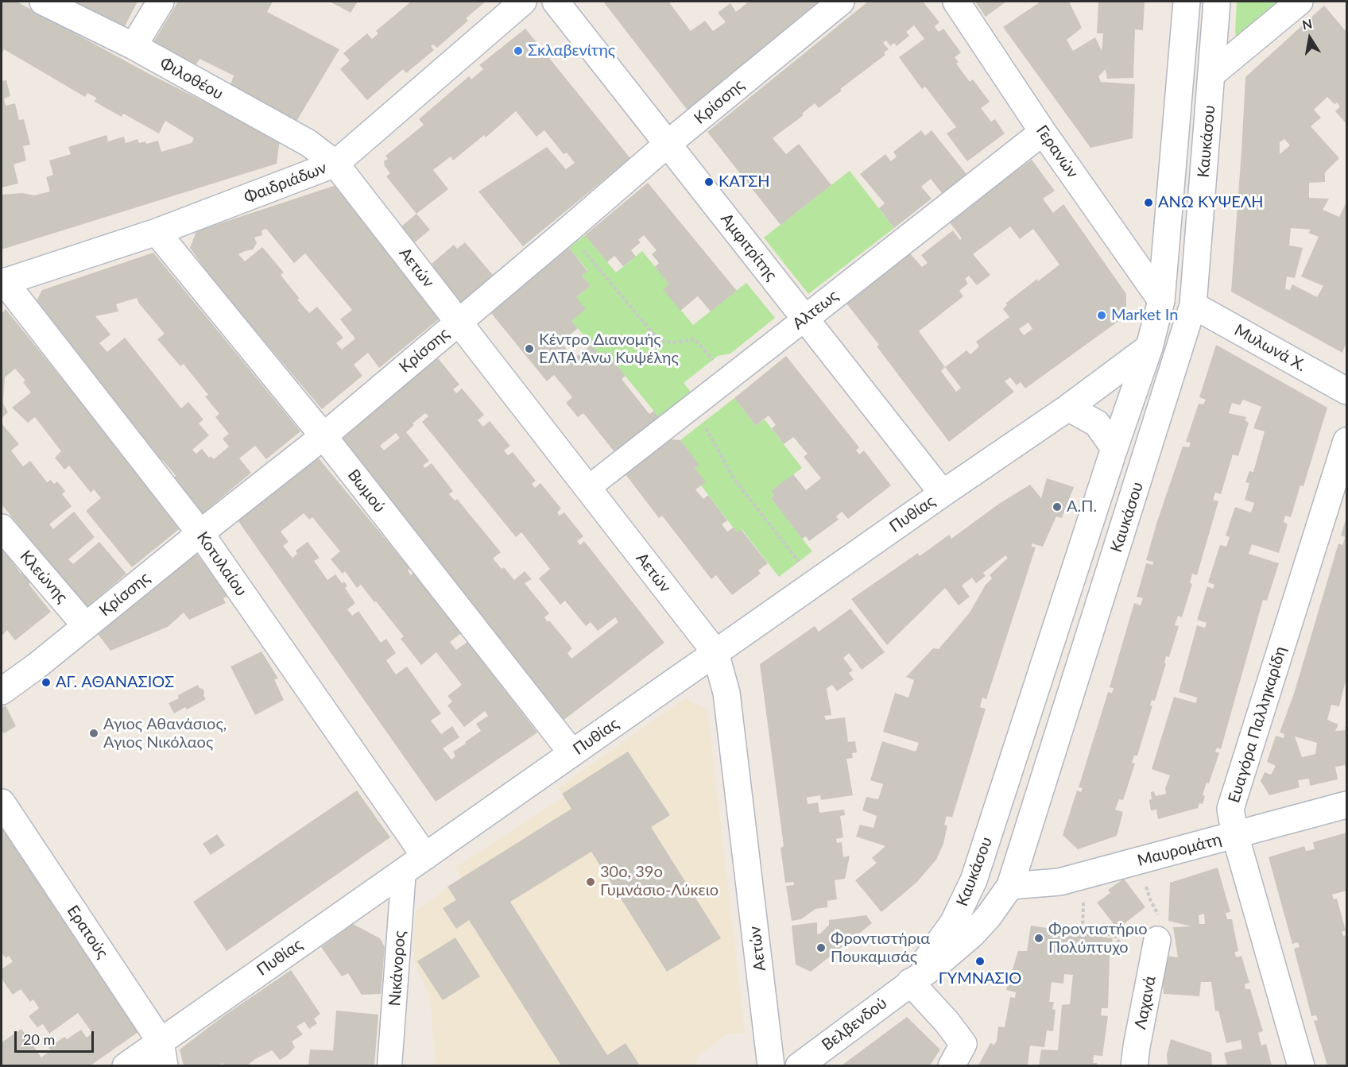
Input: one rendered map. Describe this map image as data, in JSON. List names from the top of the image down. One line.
{"streets":{"street":["Φιλοθέου","Κρίσσης","Καυκάσου","Γερανών","Φαιδριάδων","Αμφιτρίτης","Αετών","Αλτεως","Μυλωνά Χ.","Βωμού","Πυθίας","Κοτυλαίου","Κλεώνης","Ευαγόρα Παλληκαρίδη","Μαυρομάτη","Ερατούς","Νικάνορος","Λαχανά","Βελβενδού"]},"crossings":[["Φιλοθέου","Φαιδριάδων"],["Φιλοθέου","Αετών"],["Κρίσσης","Αμφιτρίτης"],["Κρίσσης","Αετών"],["Κρίσσης","Βωμού"],["Κρίσσης","Κοτυλαίου"],["Κρίσσης","Κλεώνης"],["Καυκάσου","Γερανών"],["Καυκάσου","Μυλωνά Χ."],["Καυκάσου","Πυθίας"],["Καυκάσου","Μαυρομάτη"],["Καυκάσου","Βελβενδού"],["Γερανών","Αλτεως"],["Φαιδριάδων","Αετών"],["Φαιδριάδων","Βωμού"],["Φαιδριάδων","Κοτυλαίου"],["Αμφιτρίτης","Αλτεως"],["Αμφιτρίτης","Πυθίας"],["Αετών","Αλτεως"],["Αετών","Πυθίας"],["Βωμού","Πυθίας"],["Πυθίας","Κοτυλαίου"],["Πυθίας","Ερατούς"],["Πυθίας","Νικάνορος"],["Ευαγόρα Παλληκαρίδη","Μαυρομάτη"]],"places":["Σκλαβενίτης","ΚΑΤΣΗ","ΑΝΩ ΚΥΨΕΛΗ","Market In","Κέντρο Διανομής ΕΛΤΑ Άνω Κυψέλης","Α.Π.","ΑΓ. ΑΘΑΝΑΣΙΟΣ","Αγιος Αθανάσιος, Αγιος Νικόλαος","30ο, 39ο Γυμνάσιο-Λύκειο","Φροντιστήριο Πολύπτυχο","Φροντιστήρια Πουκαμισάς","ΓΥΜΝΑΣΙΟ"],"scale_bar":"20 m","north":"top"}
